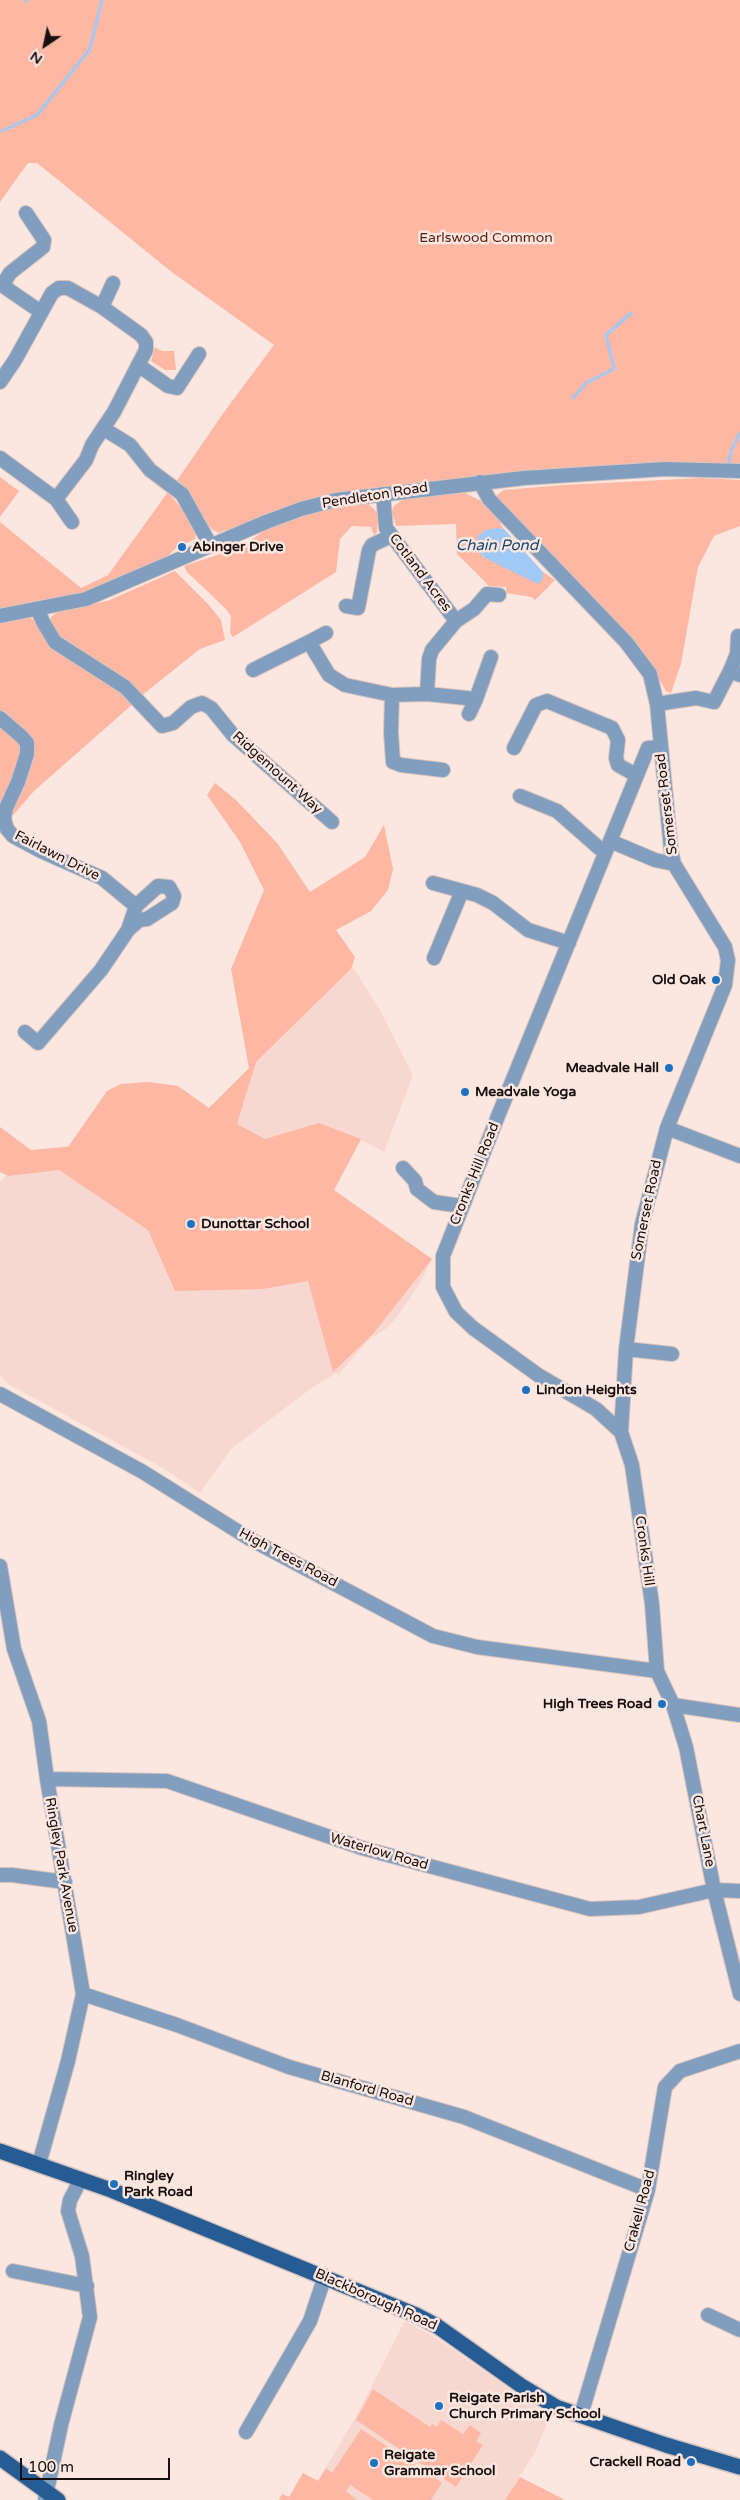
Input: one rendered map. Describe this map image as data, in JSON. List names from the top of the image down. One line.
{"streets":{"main road":["Blackborough Road"],"street":["Pendleton Road","Cotland Acres","Ridgemount Way","Somerset Road","Fairlawn Drive","Cronks Hill Road","Cronks Hill","High Trees Road","Chart Lane","Waterlow Road","Ringley Park Avenue","Blanford Road","Crakell Road"]},"crossings":[["Pendleton Road","Cotland Acres"],["Pendleton Road","Ridgemount Way"],["Pendleton Road","Somerset Road"],["Somerset Road","Cronks Hill Road"],["Somerset Road","Cronks Hill"],["Cronks Hill Road","Cronks Hill"],["Cronks Hill","High Trees Road"],["Cronks Hill","Chart Lane"],["High Trees Road","Chart Lane"],["Chart Lane","Waterlow Road"],["Waterlow Road","Ringley Park Avenue"],["Ringley Park Avenue","Blanford Road"],["Ringley Park Avenue","Blackborough Road"],["Blanford Road","Crakell Road"],["Crakell Road","Blackborough Road"]],"water":["Chain Pond"],"parks":["Earlswood Common"],"places":["Abinger Drive","Old Oak","Meadvale Hall","Meadvale Yoga","Dunottar School","Lindon Heights","High Trees Road","Ringley Park Road","Reigate Parish Church Primary School","Crackell Road","Reigate Grammar School"],"scale_bar":"100 m","north":"bottom left"}
